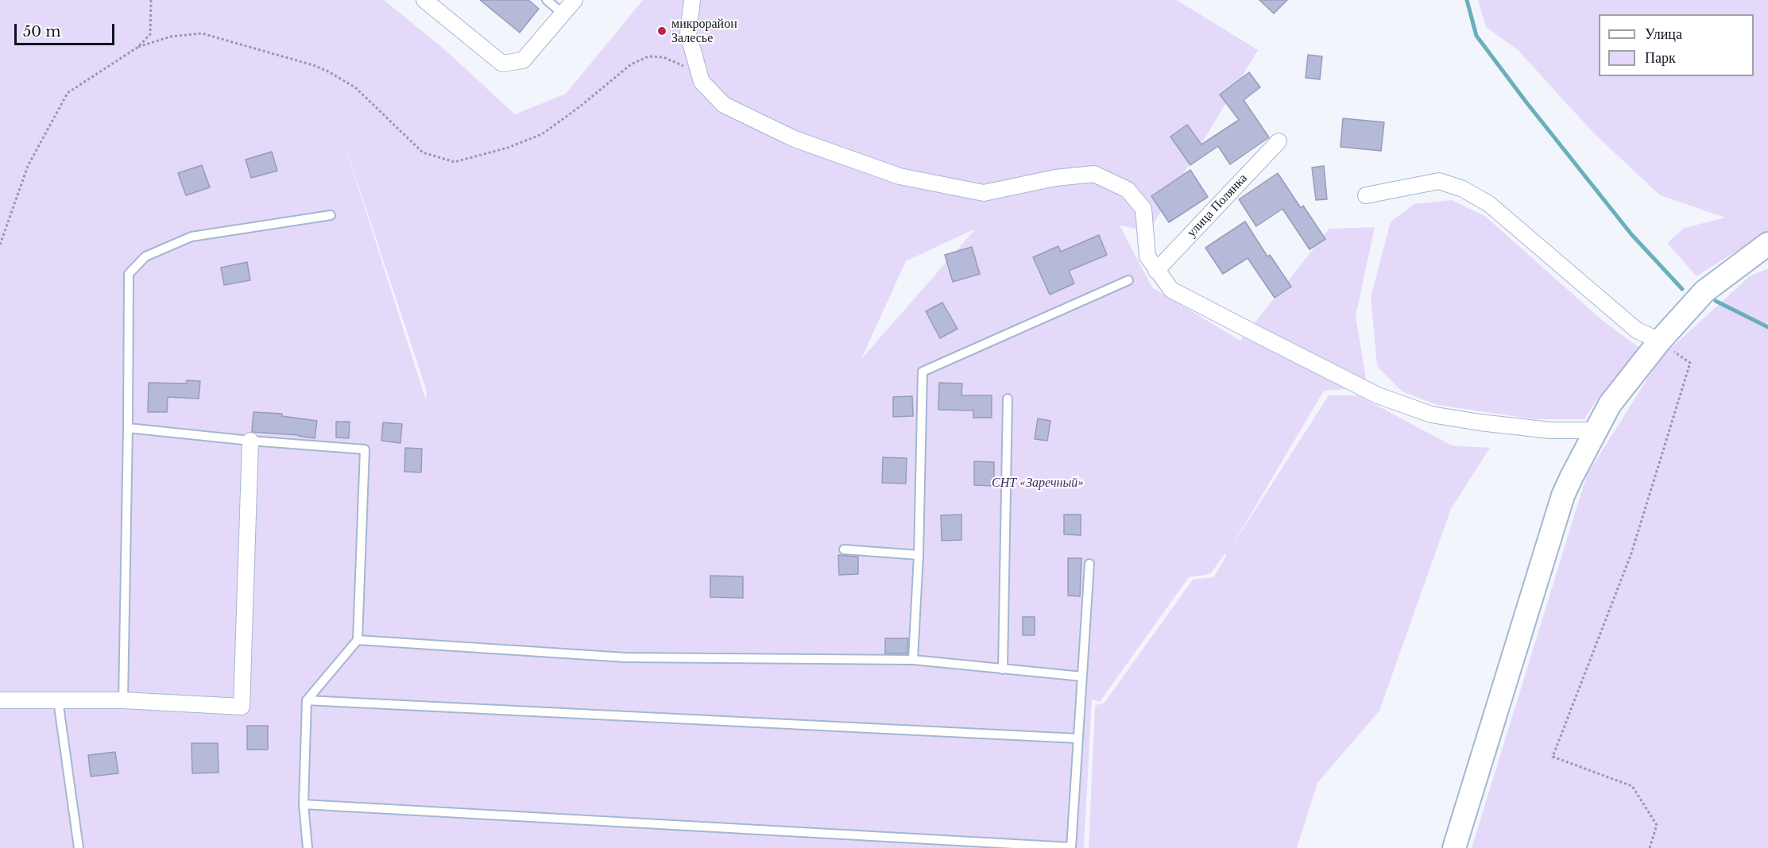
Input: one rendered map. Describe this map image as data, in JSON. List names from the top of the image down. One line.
{"streets":{"street":["улица Полянка"]},"parks":["СНТ «Заречный»"],"places":["микрорайон Залесье"],"legend":["Улица","Парк"],"scale_bar":"50 m"}
